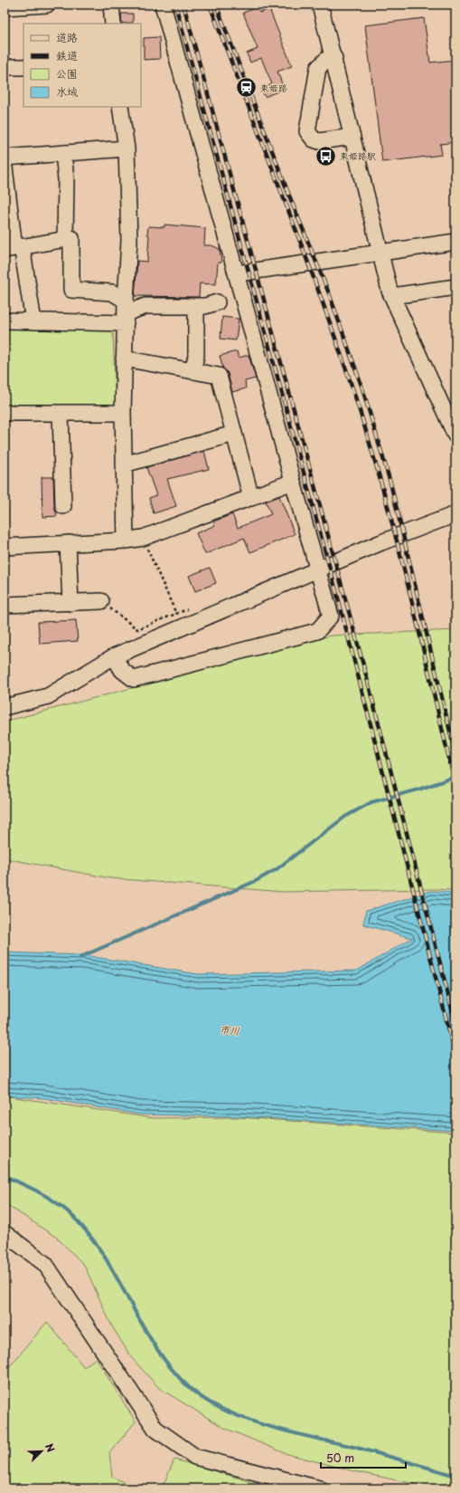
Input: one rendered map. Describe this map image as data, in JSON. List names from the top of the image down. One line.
{"water":["市川"],"places":{"station":["東姫路"],"bus stop":["東姫路駅"]},"legend":["道路","鉄道","公園","水域"],"scale_bar":"50 m","north":"top right"}
